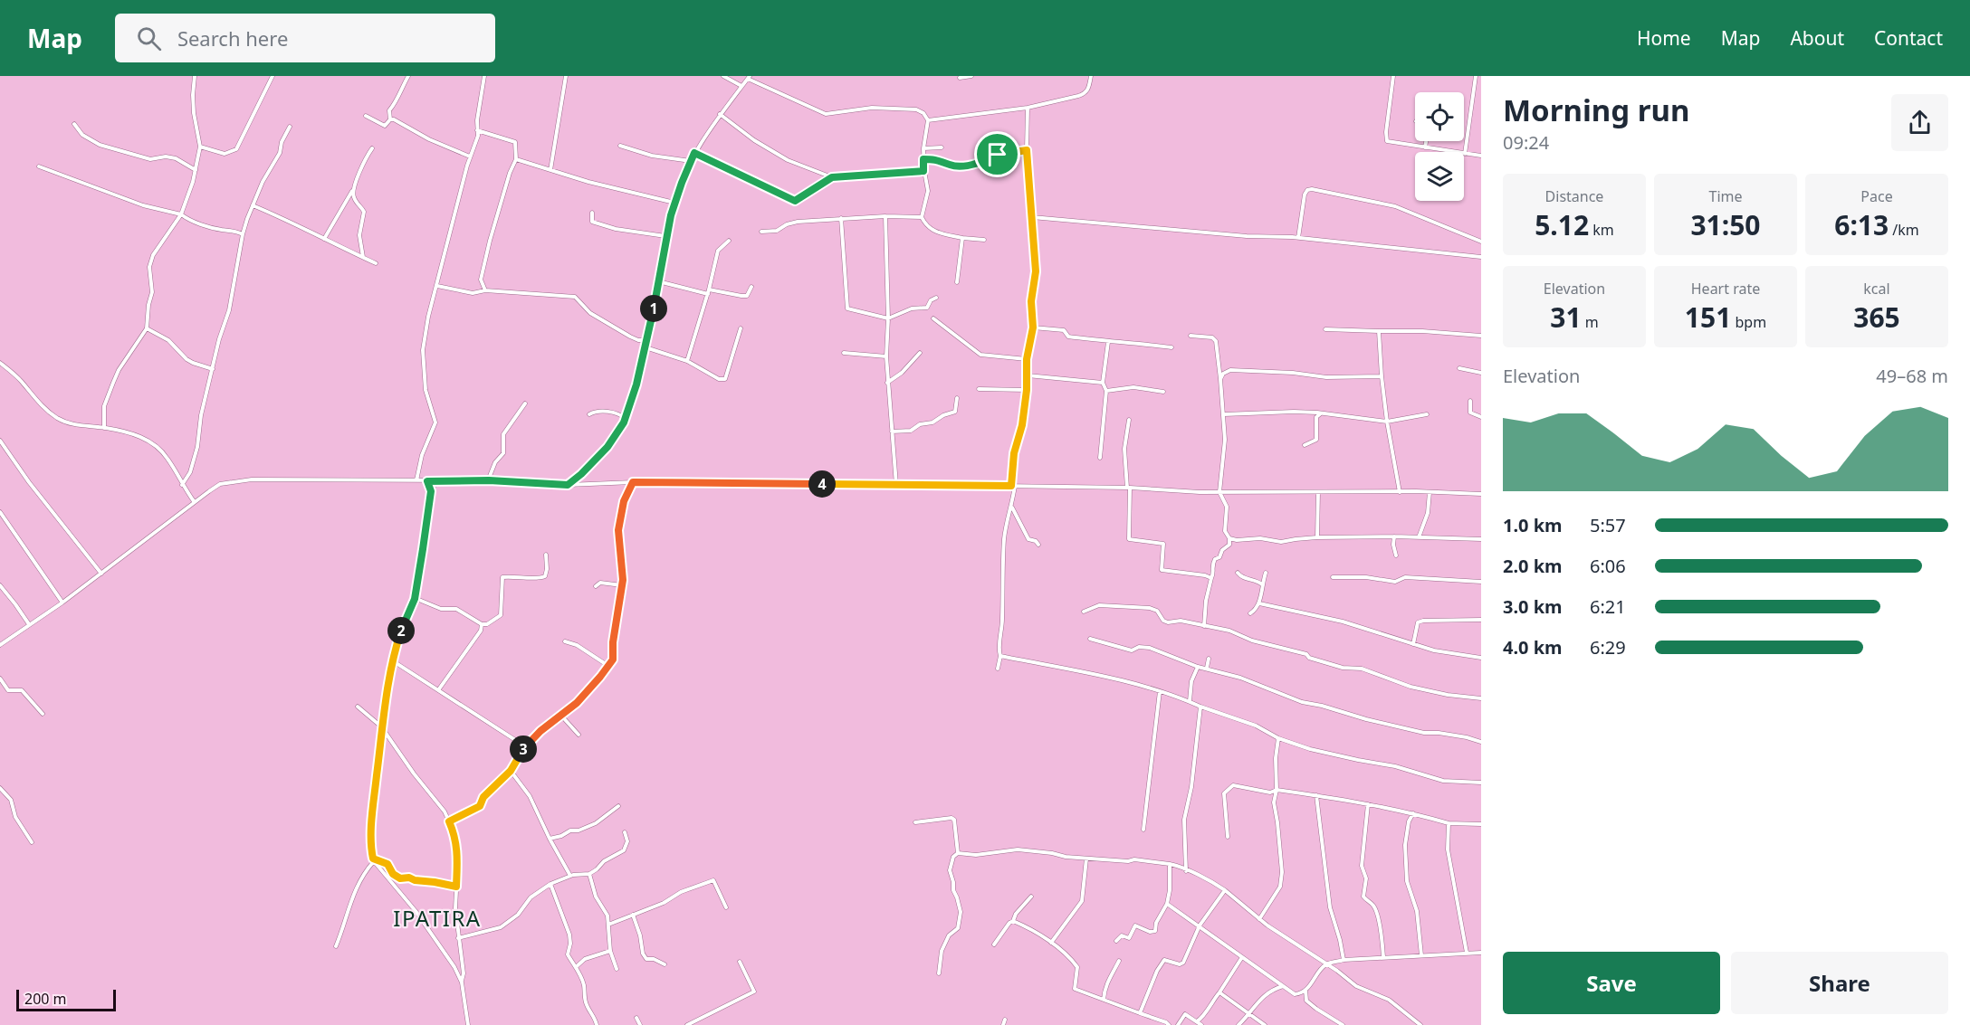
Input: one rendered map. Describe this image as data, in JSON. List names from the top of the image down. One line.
{"districts":["IPATIRA"],"scale_bar":"200 m","page":{"header":"Map","search":"Search here","nav":["Home","Map","About","Contact"],"heading":["Morning run","09:24"],"stats":[["Distance","5.12 km"],["Time","31:50"],["Pace","6:13 /km"],["Elevation","31 m"],["Heart rate","151 bpm"],["kcal","365"]],"pins":["1","4","2","3"],"chart":["Elevation","49–68 m"],"list":[{"name":"1.0 km","note":"5:57"},{"name":"2.0 km","note":"6:06"},{"name":"3.0 km","note":"6:21"},{"name":"4.0 km","note":"6:29"}],"buttons":["Save","Share"],"scale":"200 m"}}
